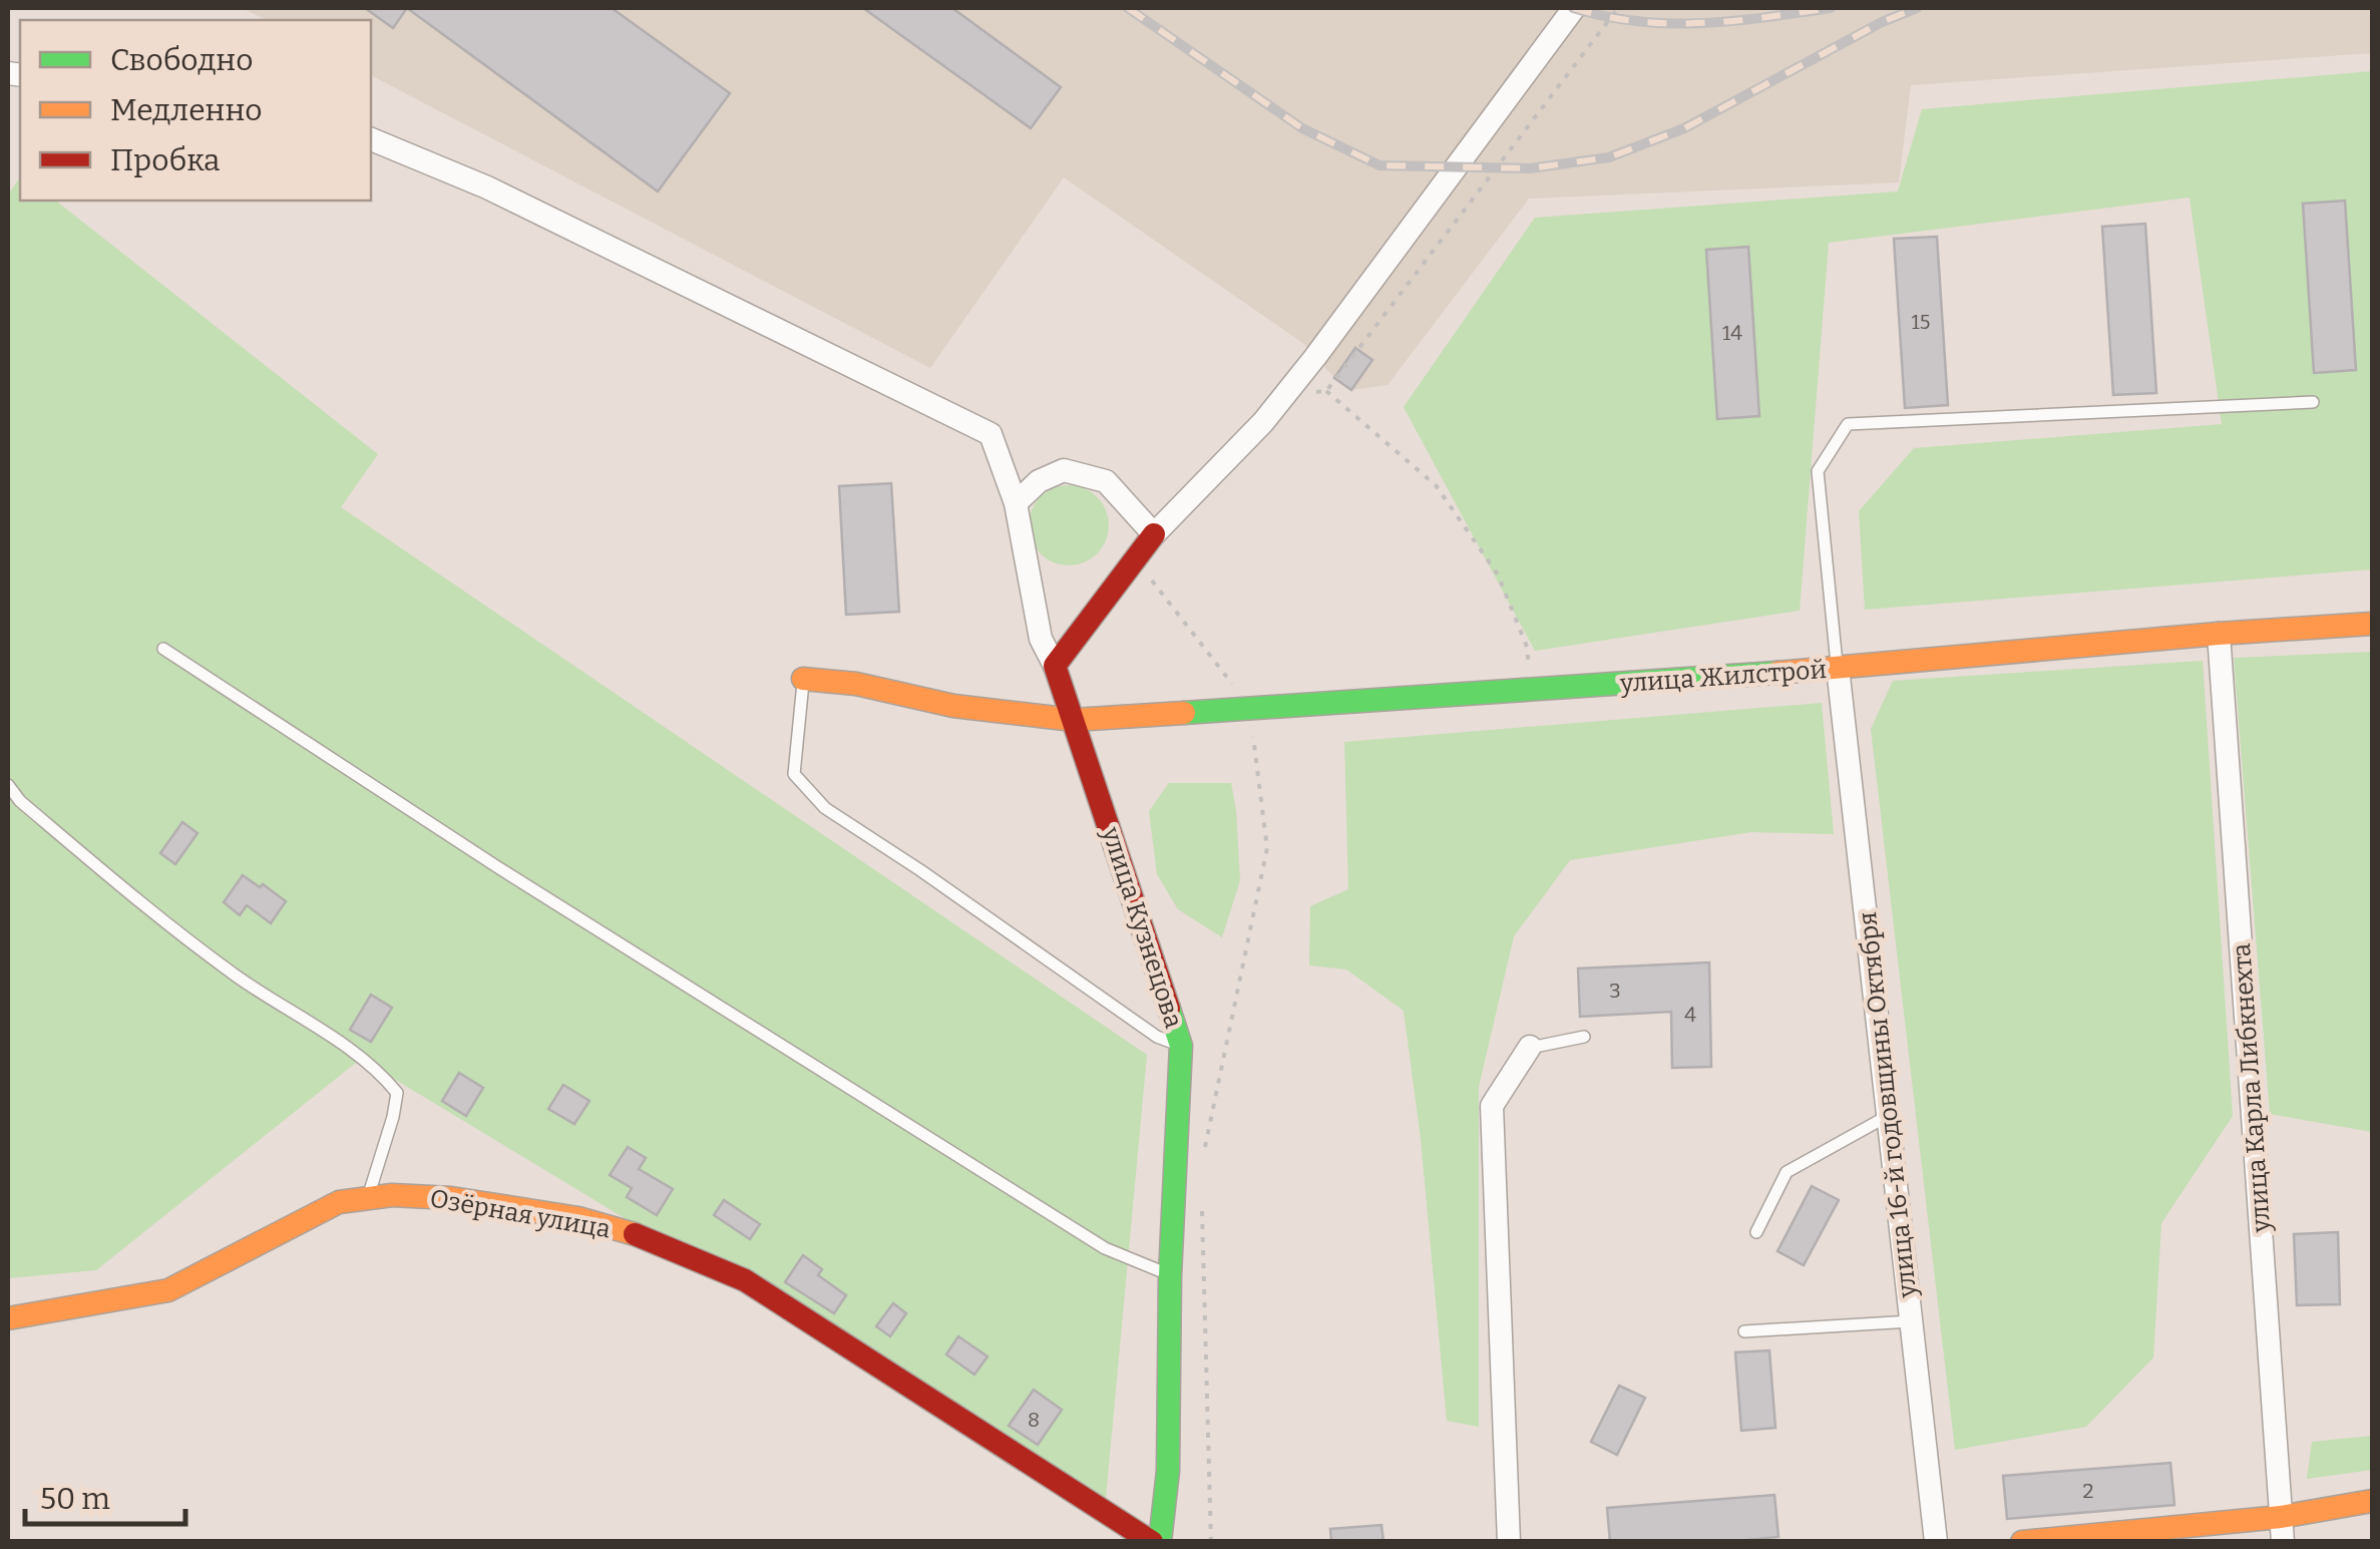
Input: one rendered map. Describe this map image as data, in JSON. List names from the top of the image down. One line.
{"streets":{"street":["улица Жилстрой","улица Кузнецова","улица Карла Либкнехта","улица 16-й годовщины Октября","Озёрная улица"]},"crossings":[["улица Жилстрой","улица Кузнецова"],["улица Жилстрой","улица Карла Либкнехта"],["улица Жилстрой","улица 16-й годовщины Октября"]],"house_numbers":["15","14","3","4","8","2"],"legend":["Свободно","Медленно","Пробка"],"scale_bar":"50 m"}
